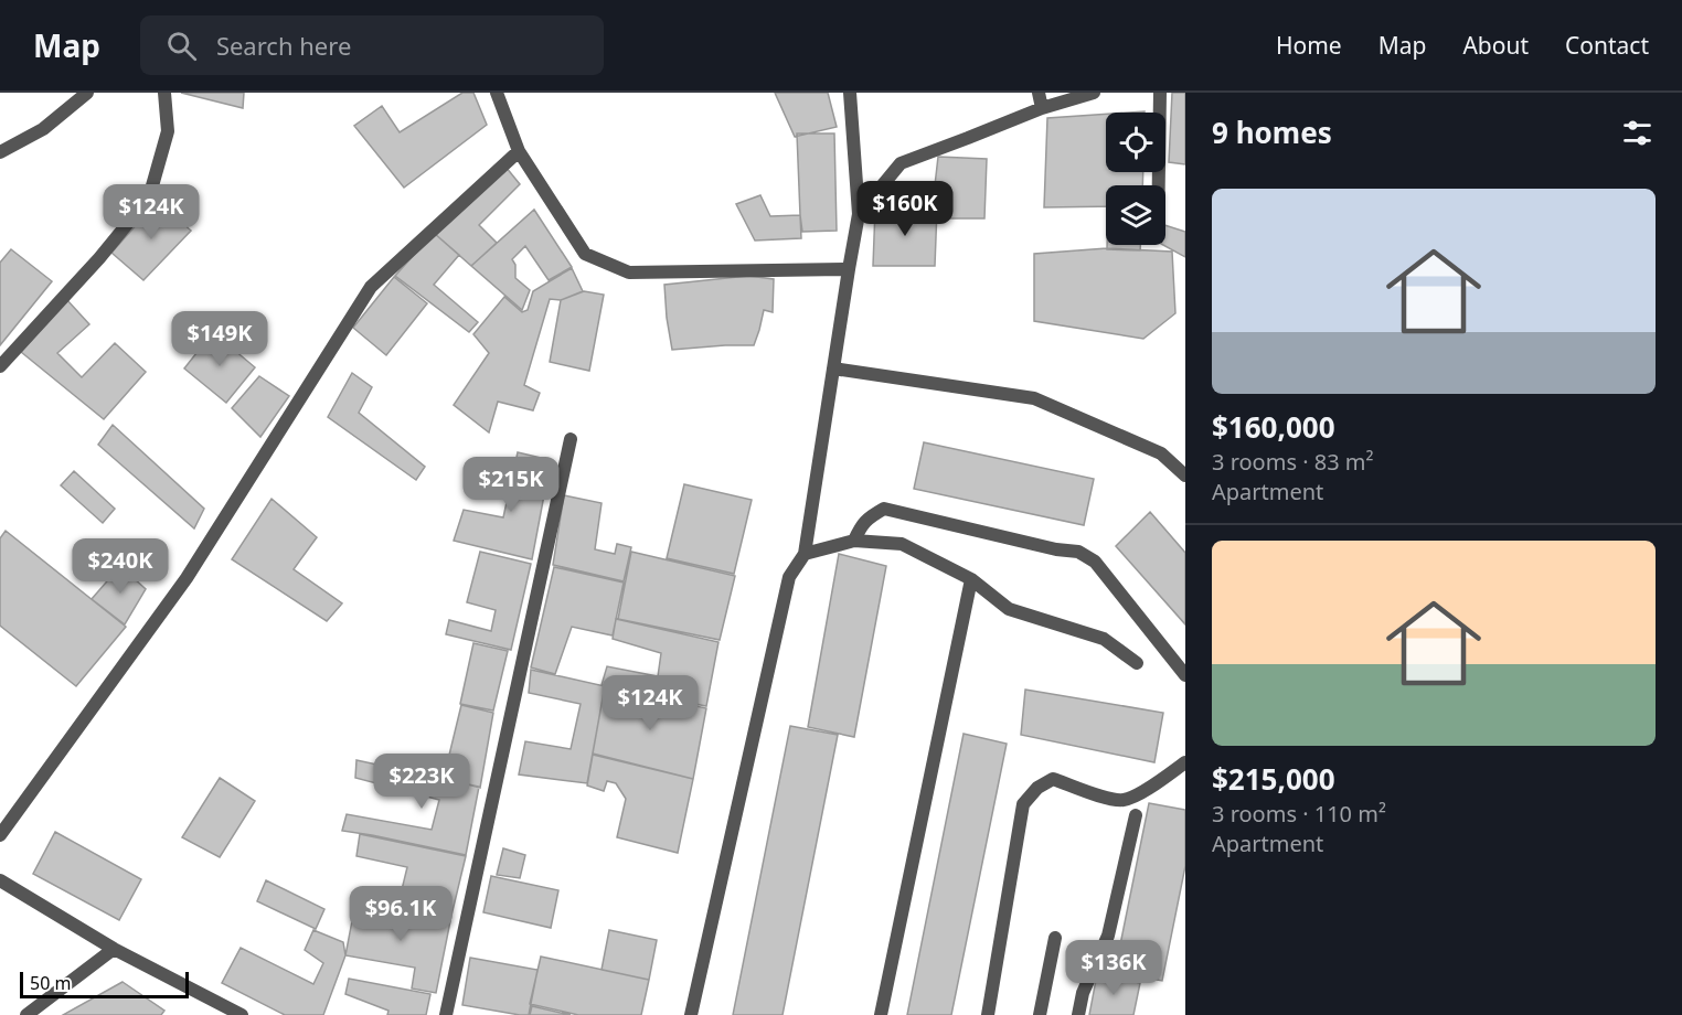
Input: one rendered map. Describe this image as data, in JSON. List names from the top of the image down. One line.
{"scale_bar":"50 m","page":{"header":"Map","search":"Search here","nav":["Home","Map","About","Contact"],"heading":"9 homes","list":[{"name":"$160,000","note":"3 rooms · 83 m² · Apartment"},{"name":"$215,000","note":"3 rooms · 110 m² · Apartment"}],"price":["$160K","$124K","$149K","$215K","$240K","$124K","$223K","$96.1K","$136K"],"scale":"50 m"}}
